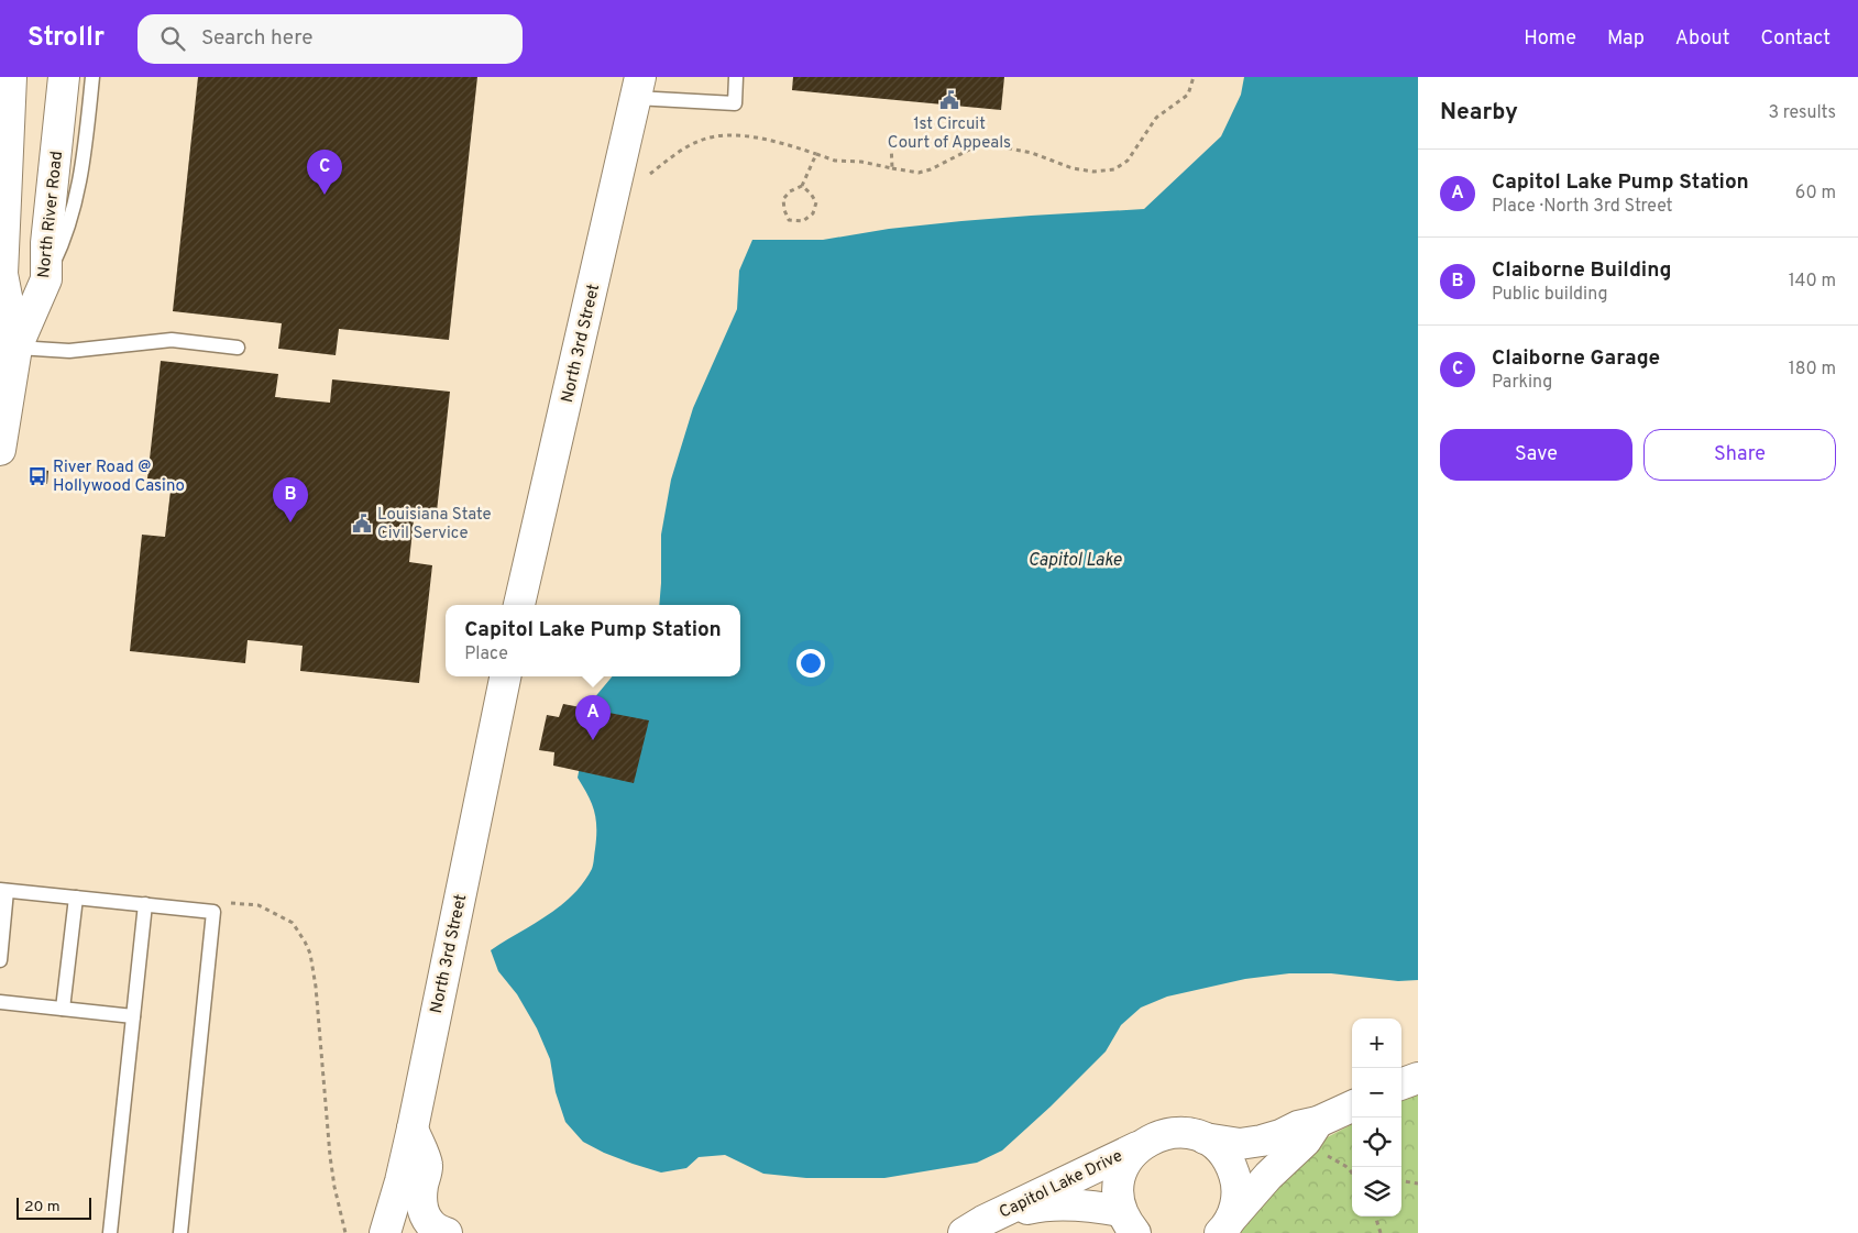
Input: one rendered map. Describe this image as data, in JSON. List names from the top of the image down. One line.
{"streets":{"main road":["North River Road","North 3rd Street","Capitol Lake Drive"]},"water":["Capitol Lake"],"places":{"public building":["1st Circuit Court of Appeals","Louisiana State Civil Service"],"bus stop":["River Road @ Hollywood Casino"]},"scale_bar":"20 m","page":{"header":"Strollr","search":"Search here","nav":["Home","Map","About","Contact"],"heading":["Nearby","3 results"],"list":[{"mark":"A","name":"Capitol Lake Pump Station","note":"Place · North 3rd Street","value":"60 m"},{"mark":"B","name":"Claiborne Building","note":"Public building","value":"140 m"},{"mark":"C","name":"Claiborne Garage","note":"Parking","value":"180 m"}],"pins":["C","B","A"],"buttons":["Save","Share"],"popup":["Capitol Lake Pump Station","Place"],"map_buttons":["+","−"],"scale":"20 m"}}
